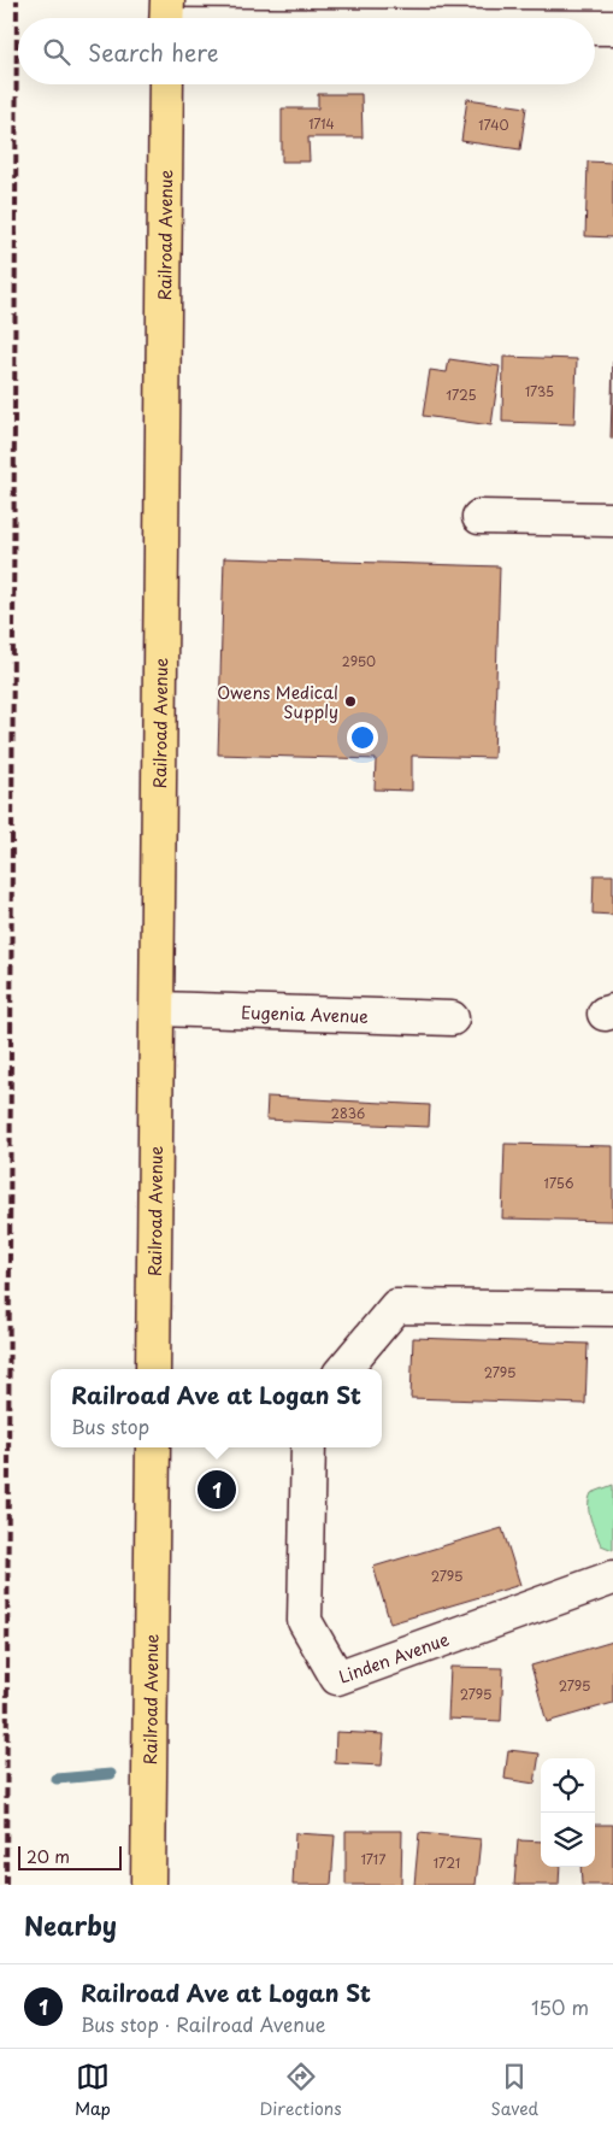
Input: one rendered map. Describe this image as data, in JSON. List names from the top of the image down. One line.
{"streets":{"main road":["Railroad Avenue"],"street":["Eugenia Avenue","Linden Avenue"]},"crossings":[["Railroad Avenue","Eugenia Avenue"]],"places":["Owens Medical Supply"],"house_numbers":["1714","1740","1735","1725","2950","2836","1756","2795","2795","2795","2795","1717","1721"],"scale_bar":"20 m","page":{"search":"Search here","popup":["Railroad Ave at Logan St","Bus stop"],"pins":"1","scale":"20 m","heading":"Nearby","list":[{"mark":"1","name":"Railroad Ave at Logan St","note":"Bus stop · Railroad Avenue","value":"150 m"}],"nav":["Map","Directions","Saved"]}}
